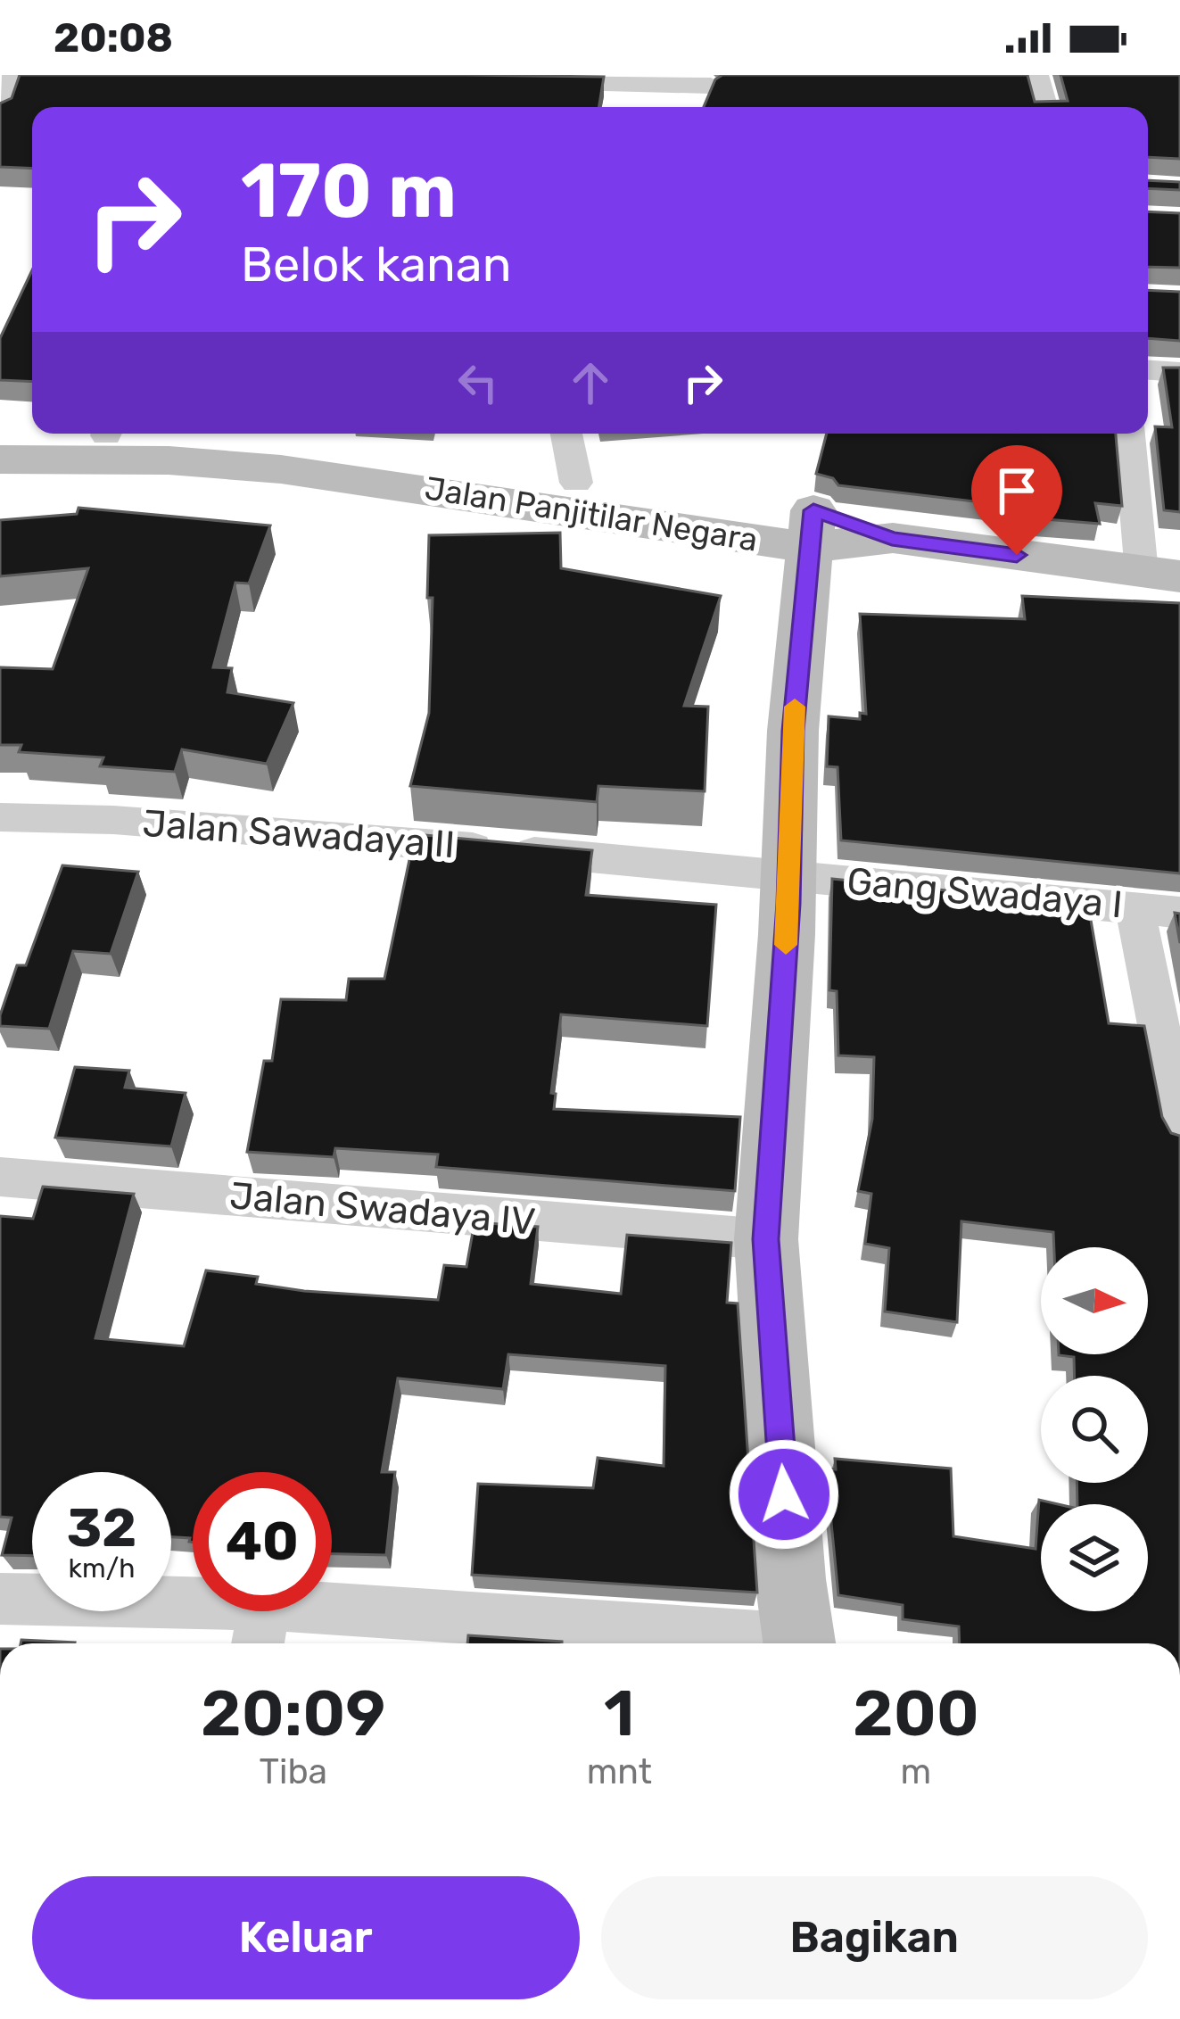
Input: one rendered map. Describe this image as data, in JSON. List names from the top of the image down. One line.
{"streets":{"main road":["Jalan Panjitilar Negara"],"street":["Jalan Sawadaya II","Gang Swadaya I","Jalan Swadaya IV"]},"crossings":[["Jalan Sawadaya II","Gang Swadaya I"]],"north":"right","page":{"status":"20:08","turn":["170 m","Belok kanan"],"speed":"32 km/h","limit":"40","eta":["20:09","Tiba","1","mnt","200","m"],"buttons":["Keluar","Bagikan"]}}
